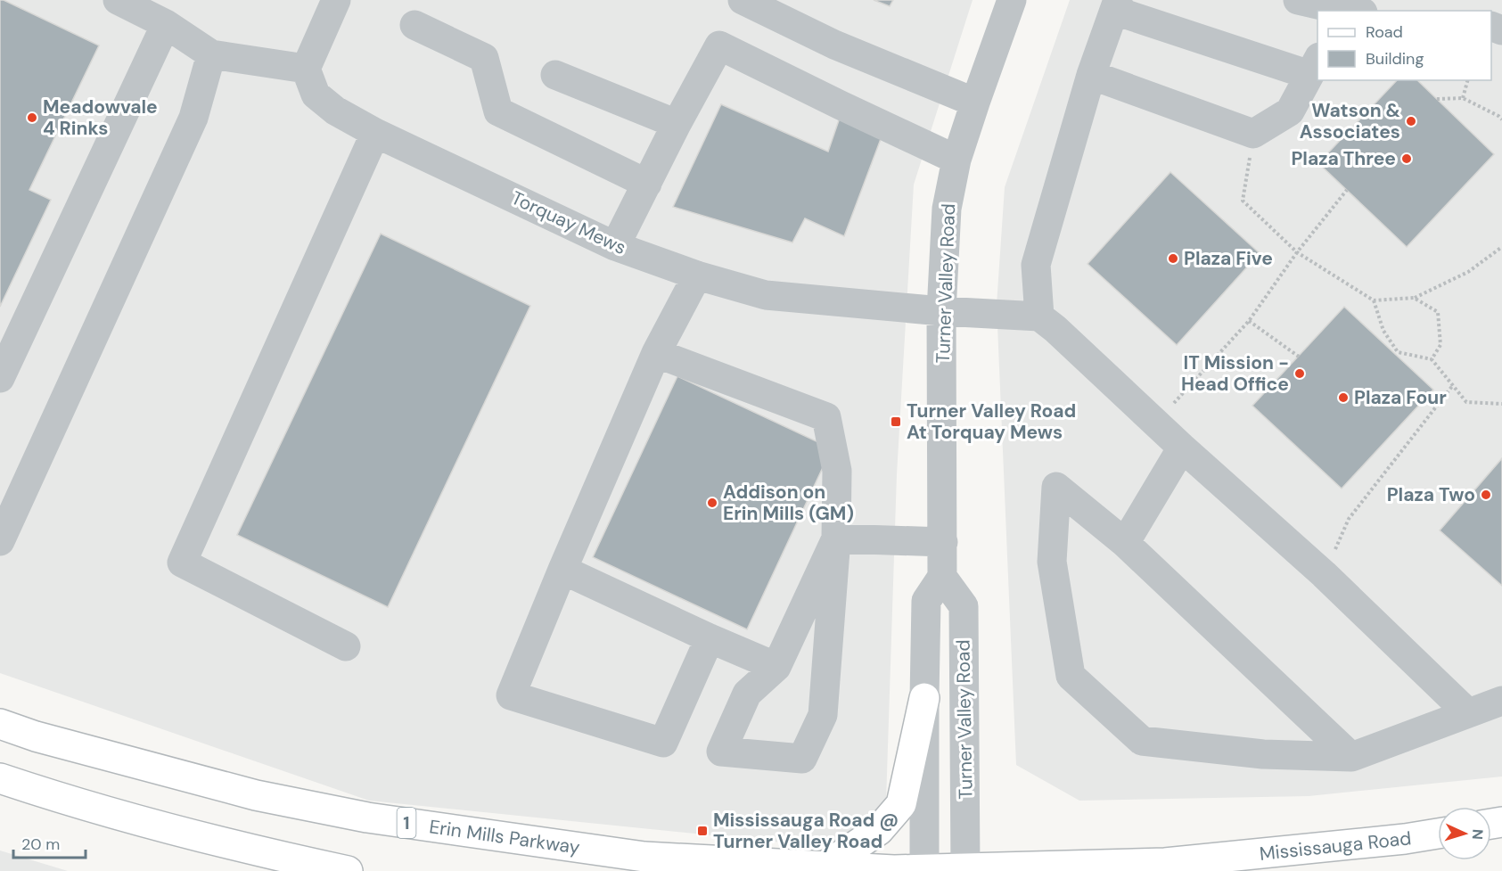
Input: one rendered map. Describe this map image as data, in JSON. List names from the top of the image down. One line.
{"streets":{"main road":["1","Erin Mills Parkway","Mississauga Road"],"street":["Torquay Mews","Turner Valley Road"]},"crossings":[["Torquay Mews","Turner Valley Road"],["Turner Valley Road","Erin Mills Parkway"],["Turner Valley Road","Mississauga Road"],["Erin Mills Parkway","Mississauga Road"]],"places":{"other":["Meadowvale 4 Rinks","Watson & Associates","Plaza Three","Plaza Five","IT Mission - Head Office","Plaza Four","Plaza Two","Addison on Erin Mills (GM)"],"transit":["Turner Valley Road At Torquay Mews","Mississauga Road @ Turner Valley Road"]},"legend":["Road","Building"],"scale_bar":"20 m","north":"right"}
